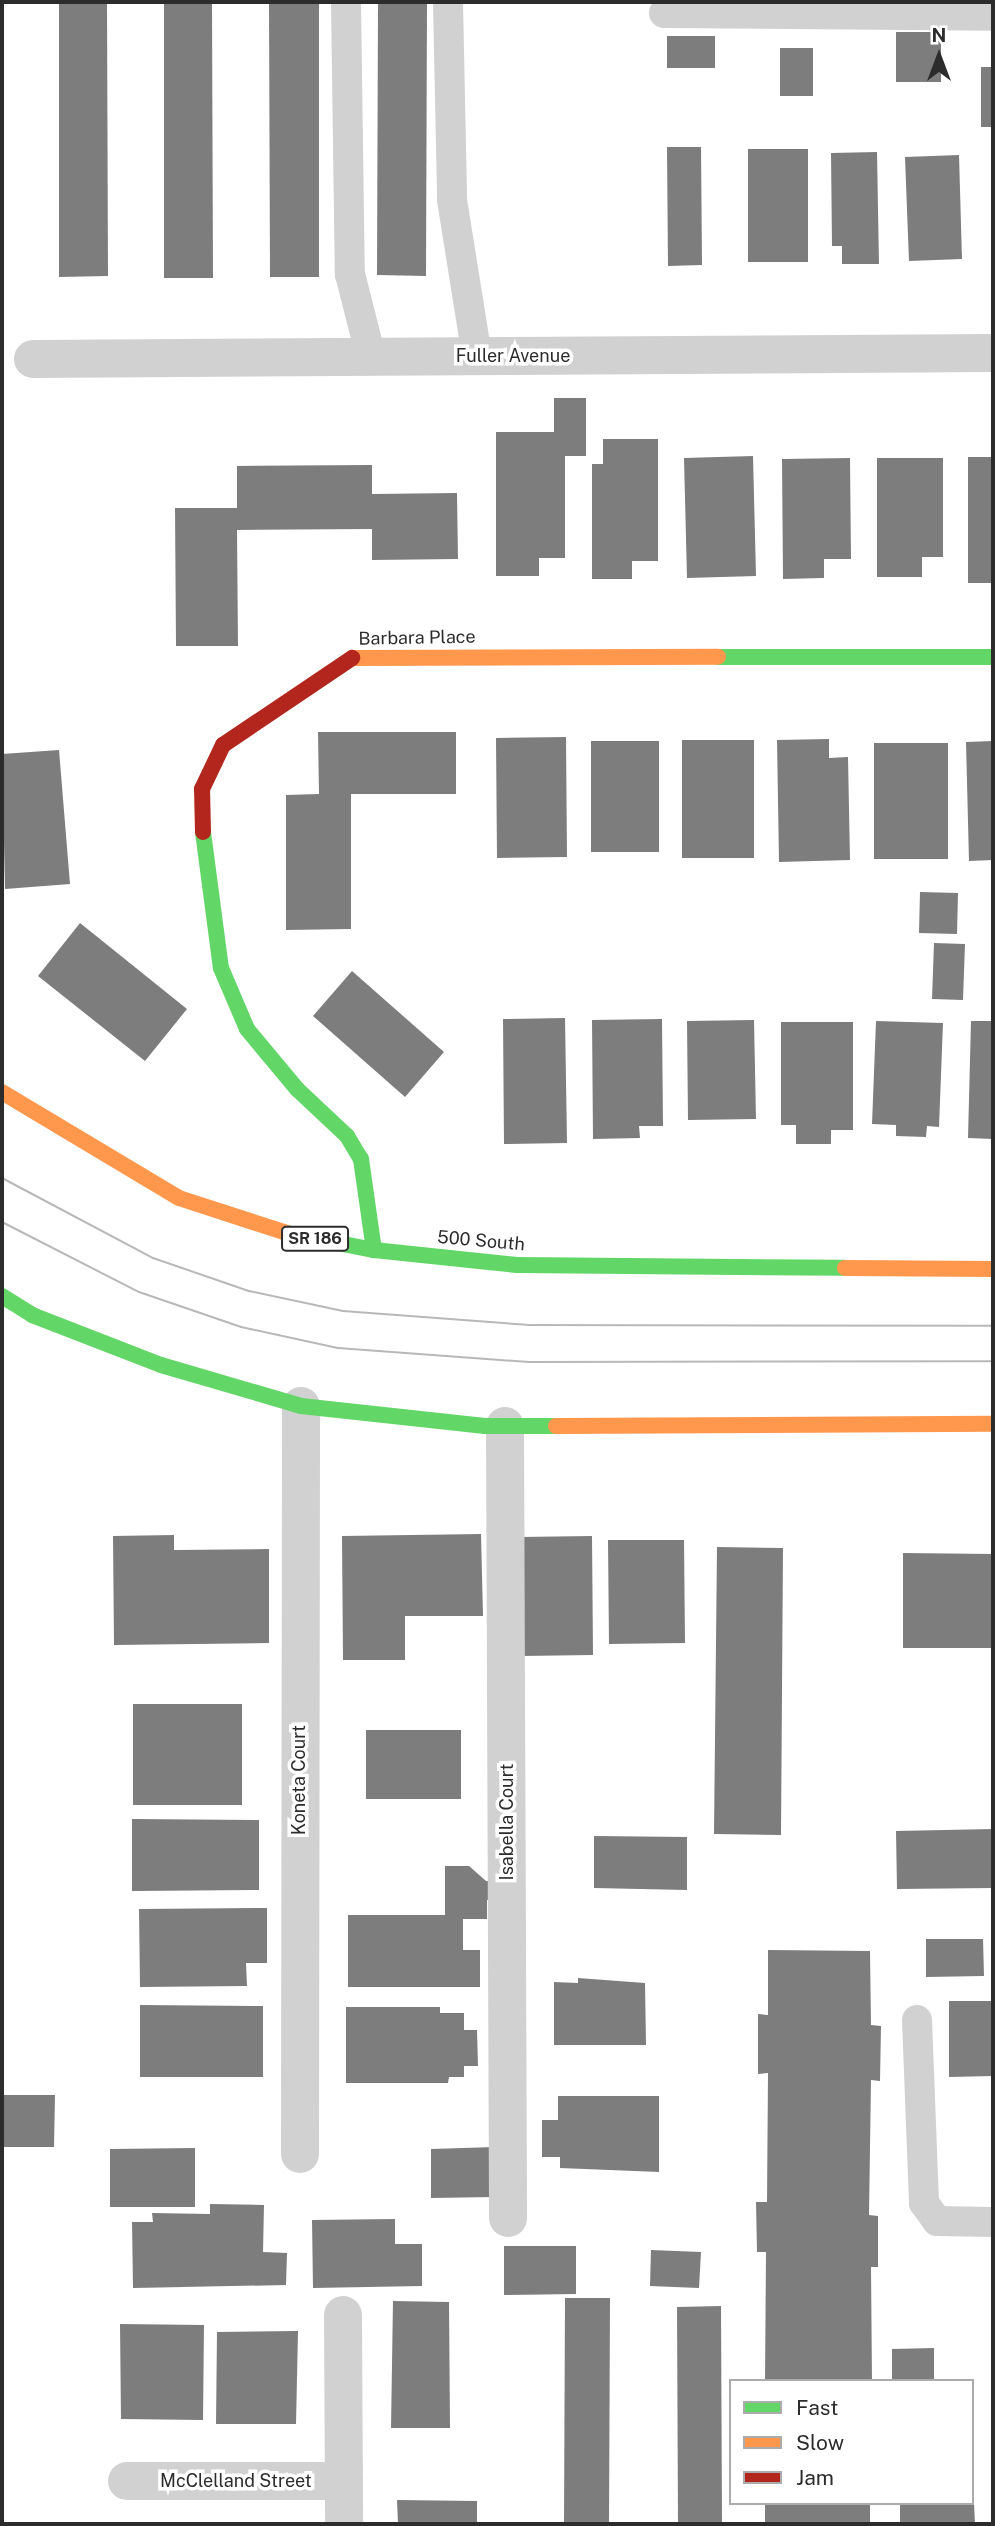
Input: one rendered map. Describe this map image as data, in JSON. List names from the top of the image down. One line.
{"streets":{"main road":["Barbara Place","SR 186","500 South"],"street":["Fuller Avenue","Koneta Court","Isabella Court","McClelland Street"]},"crossings":[["Barbara Place","500 South"]],"legend":["Fast","Slow","Jam"],"north":"top"}
